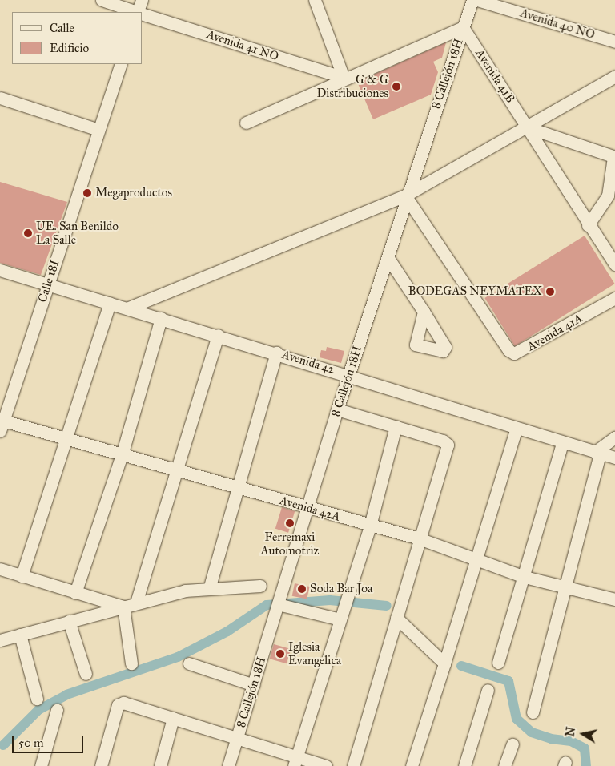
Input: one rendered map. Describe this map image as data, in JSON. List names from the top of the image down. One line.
{"streets":{"street":["Avenida 40 NO","Avenida 41 NO","8 Callejón 18H","Avenida 41B","Calle 18I","Avenida 41A","Avenida 42","Avenida 42A"]},"crossings":[["8 Callejón 18H","Avenida 41B"],["8 Callejón 18H","Avenida 41A"],["8 Callejón 18H","Avenida 42"],["8 Callejón 18H","Avenida 42A"],["Calle 18I","Avenida 42"],["Calle 18I","Avenida 42A"]],"places":["G & G Distribuciones","Megaproductos","UE. San Benildo La Salle","BODEGAS NEYMATEX","Ferremaxi Automotriz","Soda Bar Joa","Iglesia Evangelica"],"legend":["Calle","Edificio"],"scale_bar":"50 m","north":"left"}
